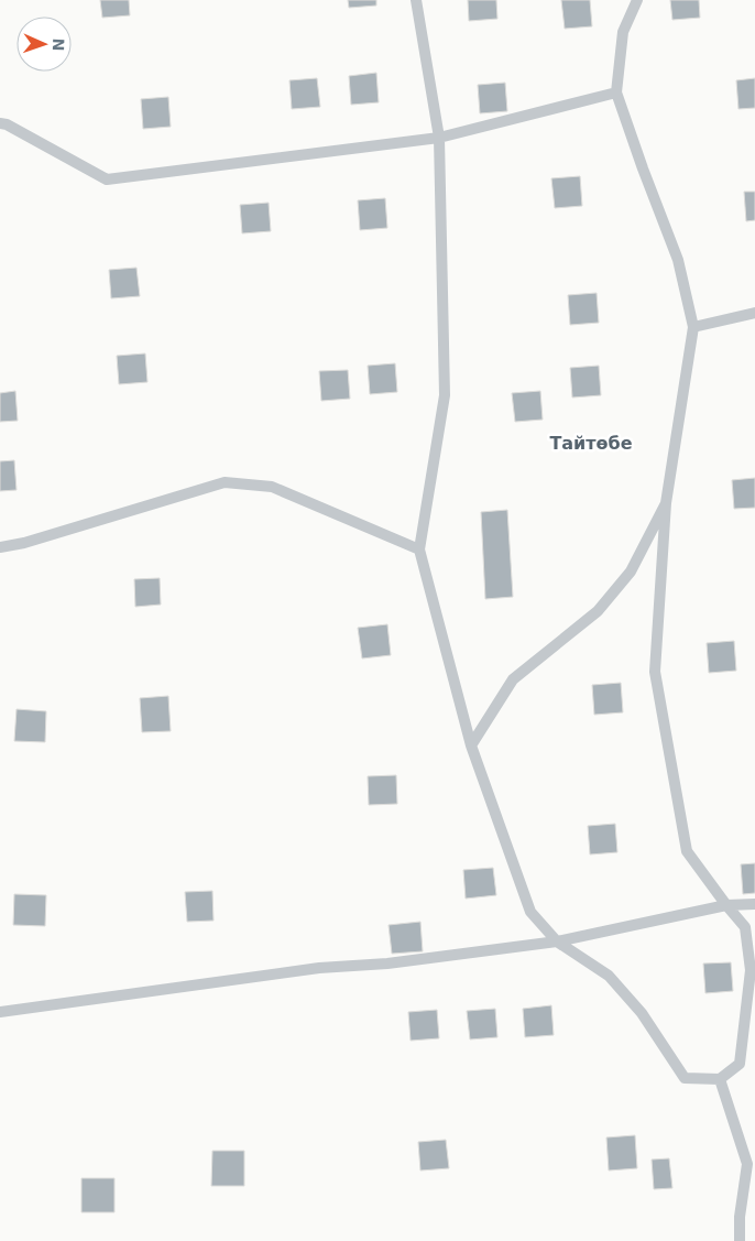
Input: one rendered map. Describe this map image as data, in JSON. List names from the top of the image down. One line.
{"districts":["Тайтөбе"],"north":"right"}
